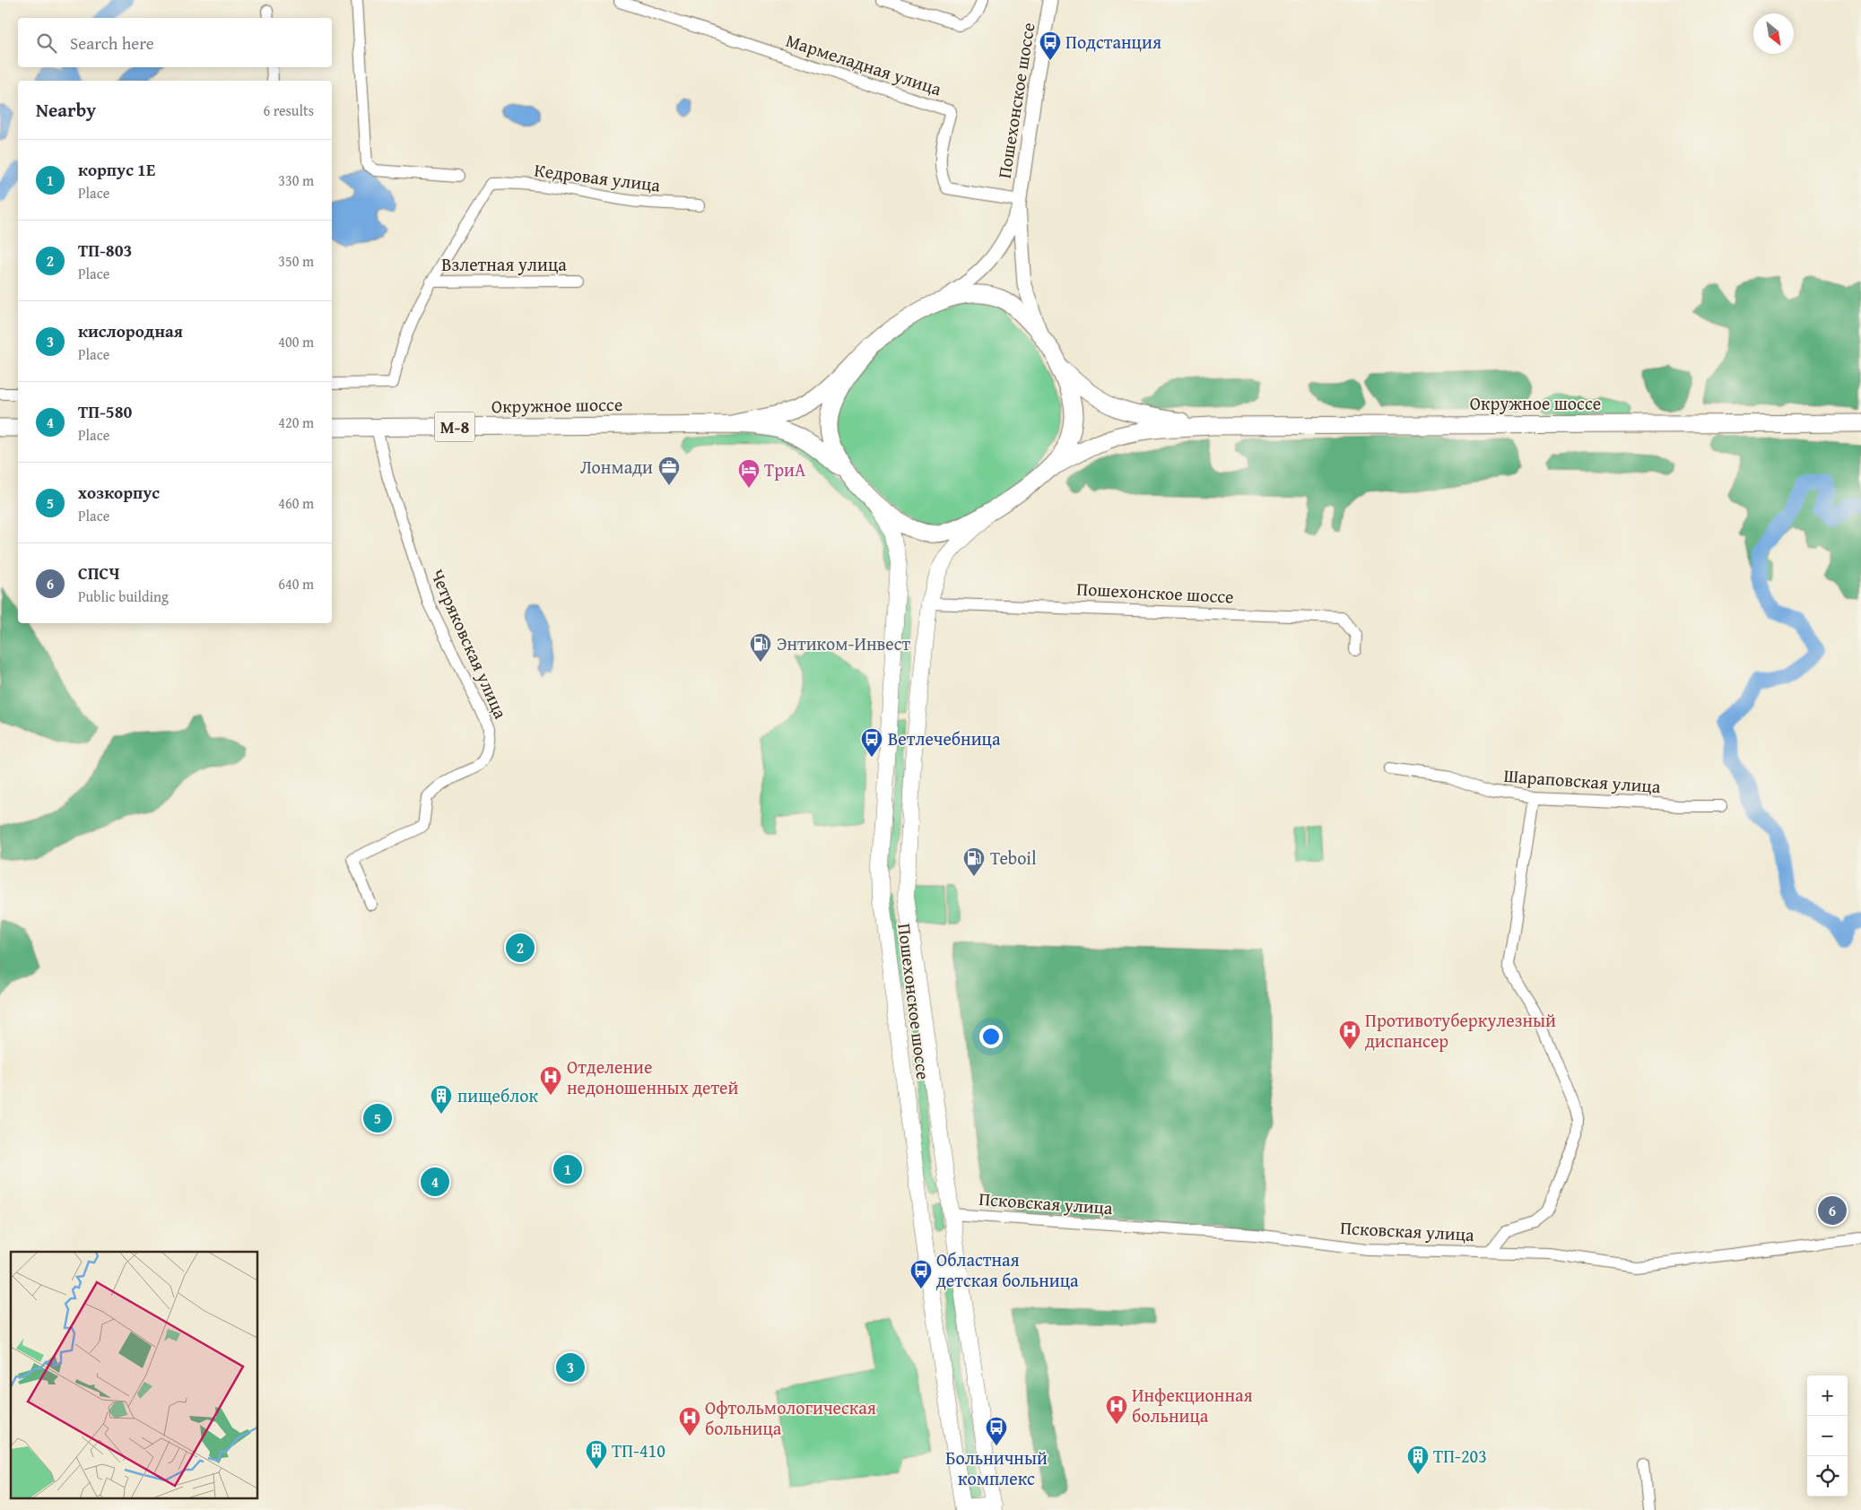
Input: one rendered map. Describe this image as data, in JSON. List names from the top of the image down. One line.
{"streets":{"main road":["Пошехонское шоссе","Окружное шоссе","М-8"],"street":["Мармеладная улица","Кедровая улица","Взлетная улица","Четряковская улица","Шараповская улица","Псковская улица"]},"crossings":[["Мармеладная улица","Пошехонское шоссе"],["Пошехонское шоссе","Окружное шоссе"],["Пошехонское шоссе","Псковская улица"],["Кедровая улица","Взлетная улица"],["Окружное шоссе","Четряковская улица"]],"places":{"bus stop":["Подстанция","Ветлечебница","Областная детская больница","Больничный комплекс"],"office":["Лонмади"],"hotel":["ТриА"],"fuel station":["Энтиком-Инвест","Teboil"],"hospital":["Противотуберкулезный диспансер","Отделение недоношенных детей","Инфекционная больница","Офтольмологическая больница"],"building":["пищеблок","ТП-410","ТП-203"]},"north":"bottom right","page":{"search":"Search here","heading":["Nearby","6 results"],"list":[{"mark":"1","name":"корпус 1Е","note":"Place","value":"330 m"},{"mark":"2","name":"ТП-803","note":"Place","value":"350 m"},{"mark":"3","name":"кислородная","note":"Place","value":"400 m"},{"mark":"4","name":"ТП-580","note":"Place","value":"420 m"},{"mark":"5","name":"хозкорпус","note":"Place","value":"460 m"},{"mark":"6","name":"СПСЧ","note":"Public building","value":"640 m"}],"pins":["2","5","1","4","6","3"],"map_buttons":["+","−"]}}
